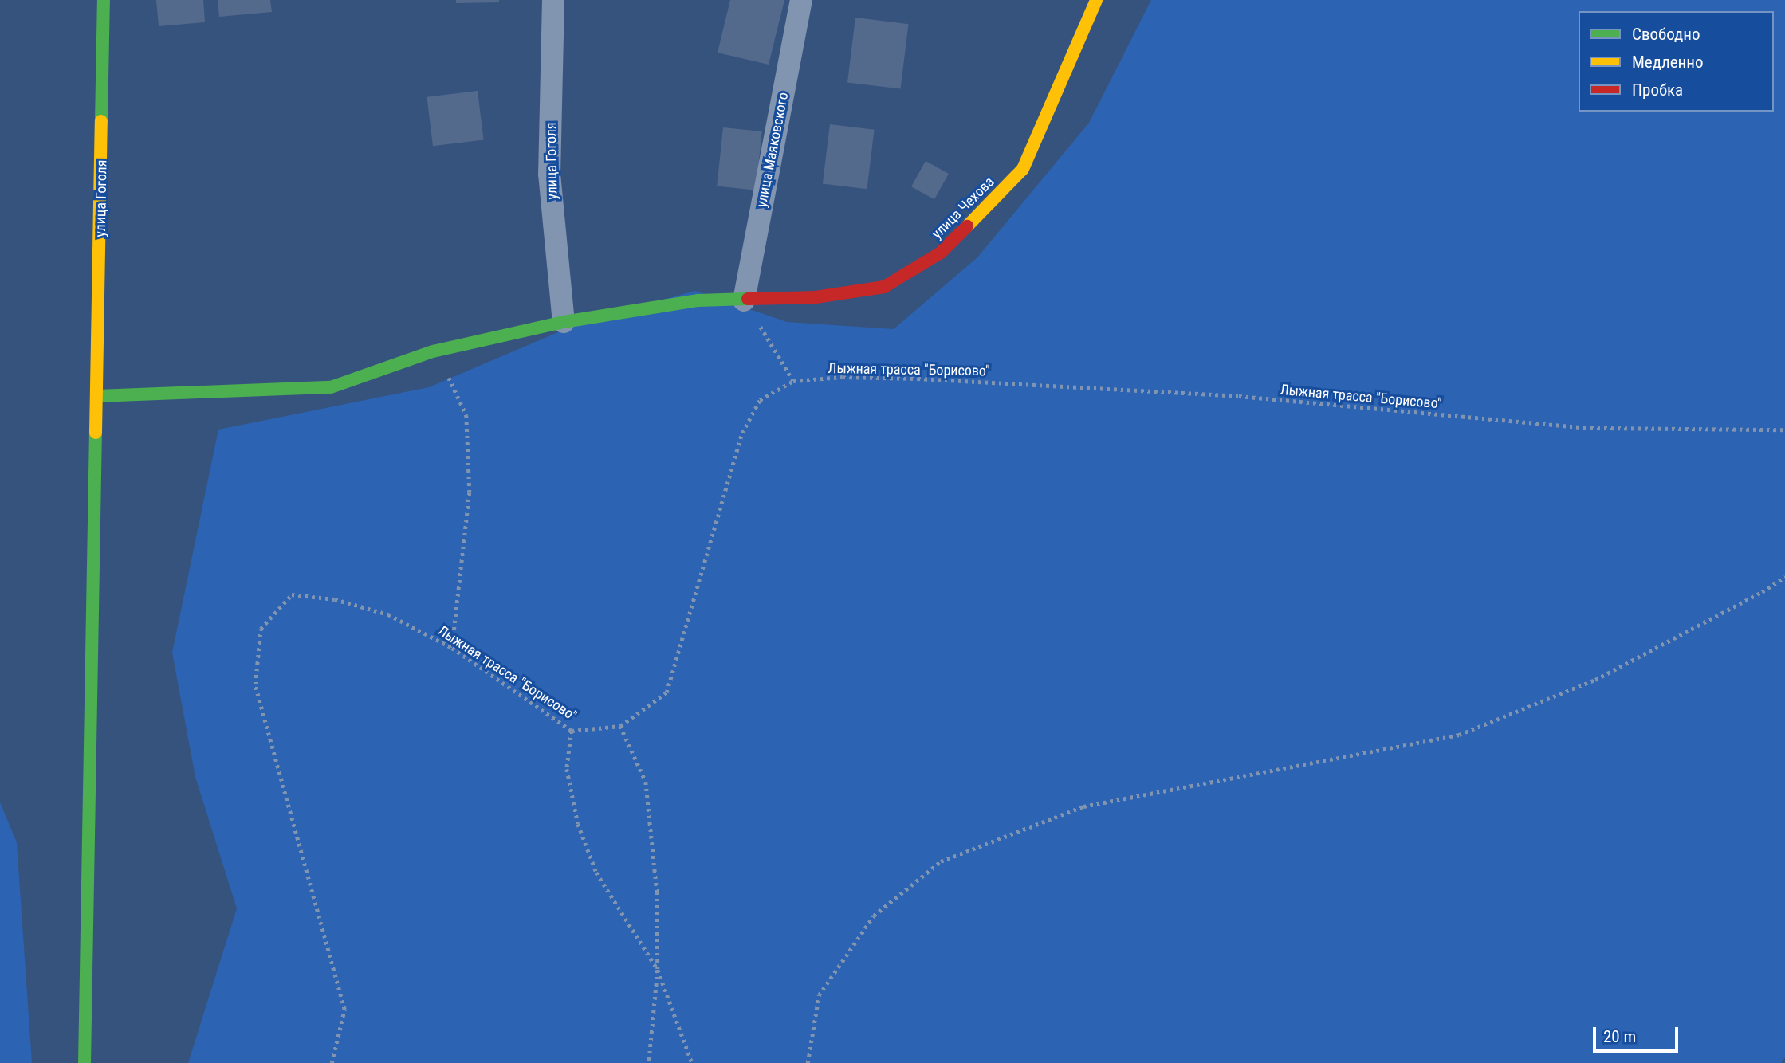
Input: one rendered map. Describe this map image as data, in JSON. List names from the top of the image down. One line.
{"streets":{"street":["улица Маяковского","улица Гоголя","улица Чехова"],"path":["Лыжная трасса \"Борисово\""]},"crossings":[["улица Маяковского","улица Чехова"],["улица Гоголя","улица Чехова"]],"legend":["Свободно","Медленно","Пробка"],"scale_bar":"20 m"}
